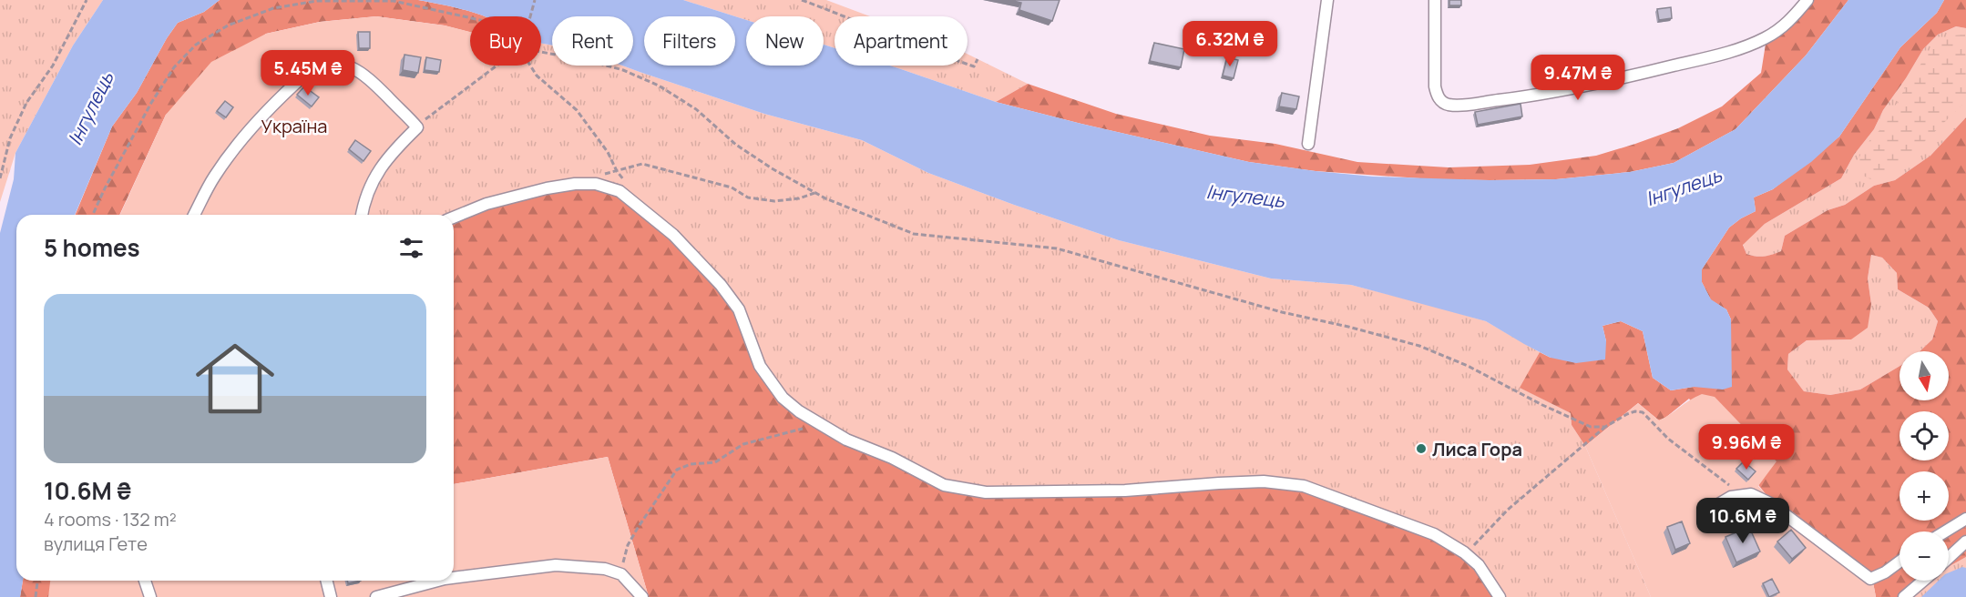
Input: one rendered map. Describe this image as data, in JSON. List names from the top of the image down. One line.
{"water":["Інгулець"],"parks":["Україна"],"places":["Лиса Гора"],"north":"bottom","page":{"chip":["Buy","Rent","Filters","New","Apartment"],"price":["6.32M ₴","5.45M ₴","9.47M ₴","9.96M ₴","10.6M ₴"],"heading":"5 homes","list":[{"name":"10.6M ₴","note":"4 rooms · 132 m² · вулиця Ґете"}],"map_buttons":["+","−"]}}
